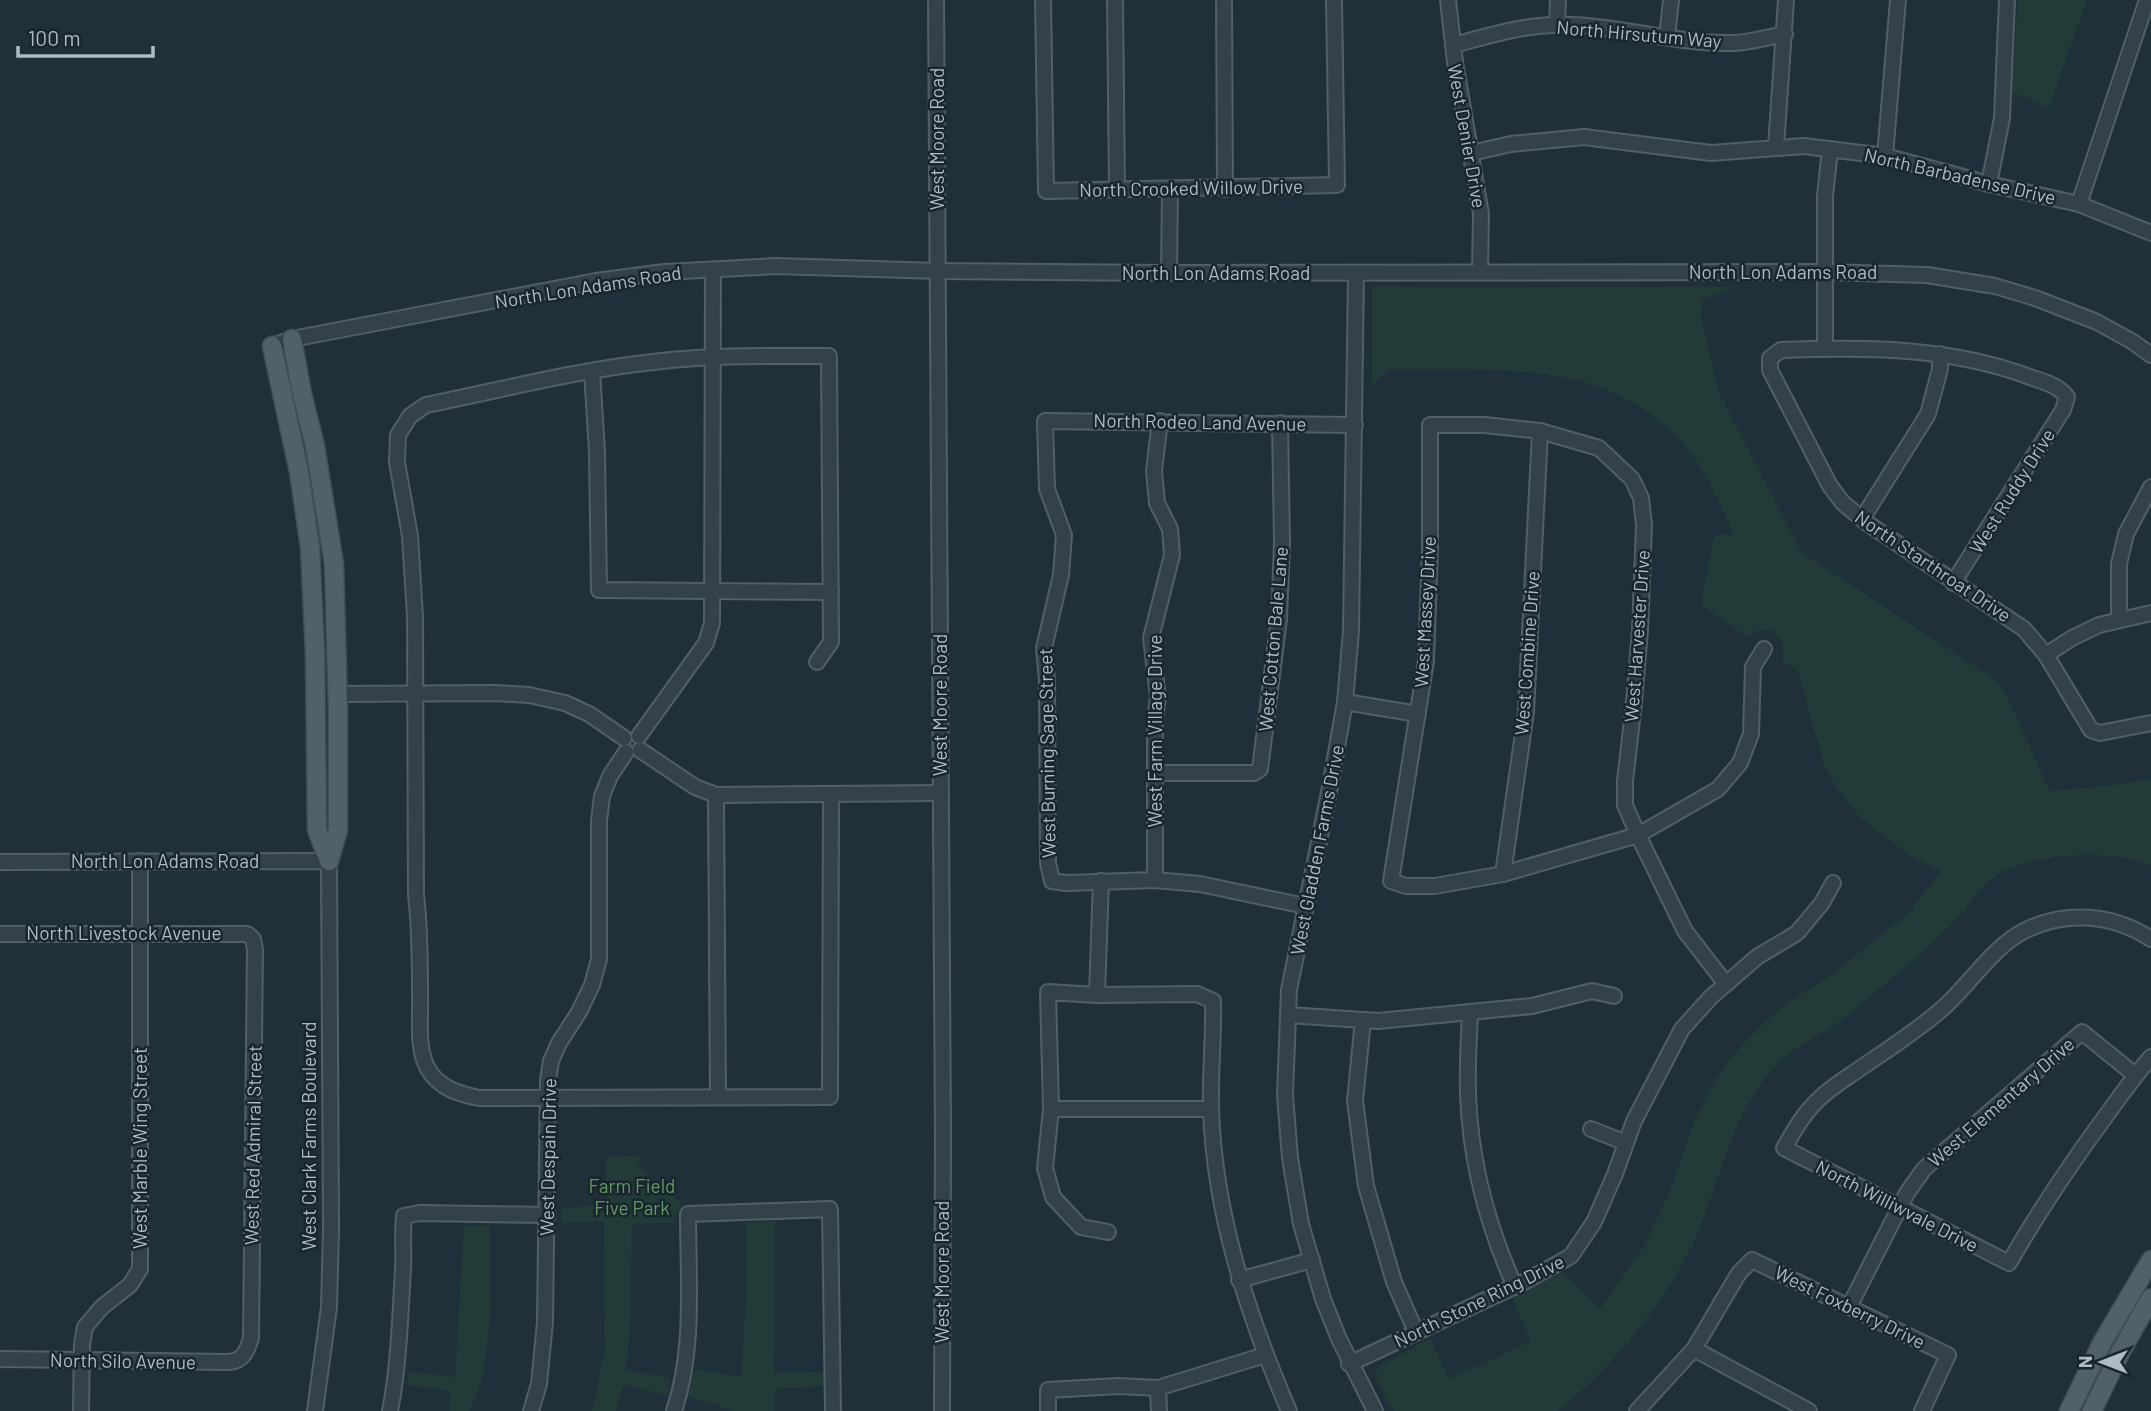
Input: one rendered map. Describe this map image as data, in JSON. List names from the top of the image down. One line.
{"streets":{"main road":["West Clark Farms Boulevard"],"street":["North Hirsutum Way","West Denier Drive","West Moore Road","North Barbadense Drive","North Crooked Willow Drive","North Lon Adams Road","North Rodeo Land Avenue","West Ruddy Drive","North Starthroat Drive","West Massey Drive","West Harvester Drive","West Cotton Bale Lane","West Combine Drive","West Farm Village Drive","West Burning Sage Street","West Gladden Farms Drive","North Livestock Avenue","West Elementary Drive","West Red Admiral Street","West Marble Wing Street","West Despain Drive","North Williwvale Drive","North Stone Ring Drive","West Foxberry Drive","North Silo Avenue"]},"crossings":[["North Hirsutum Way","West Denier Drive"],["West Denier Drive","North Barbadense Drive"],["West Denier Drive","North Lon Adams Road"],["West Moore Road","North Lon Adams Road"],["North Lon Adams Road","West Gladden Farms Drive"],["North Lon Adams Road","West Clark Farms Boulevard"],["North Lon Adams Road","West Marble Wing Street"],["North Lon Adams Road","West Despain Drive"],["North Rodeo Land Avenue","West Cotton Bale Lane"],["North Rodeo Land Avenue","West Farm Village Drive"],["North Rodeo Land Avenue","West Burning Sage Street"],["North Rodeo Land Avenue","West Gladden Farms Drive"],["West Ruddy Drive","North Starthroat Drive"],["West Massey Drive","West Harvester Drive"],["West Massey Drive","West Combine Drive"],["West Harvester Drive","West Combine Drive"],["West Harvester Drive","North Stone Ring Drive"],["West Cotton Bale Lane","West Farm Village Drive"],["West Gladden Farms Drive","North Stone Ring Drive"],["North Livestock Avenue","West Red Admiral Street"],["North Livestock Avenue","West Marble Wing Street"],["West Elementary Drive","North Williwvale Drive"],["West Elementary Drive","West Foxberry Drive"],["West Red Admiral Street","North Silo Avenue"],["West Marble Wing Street","North Silo Avenue"]],"parks":["Farm Field Five Park"],"scale_bar":"100 m","north":"left"}
